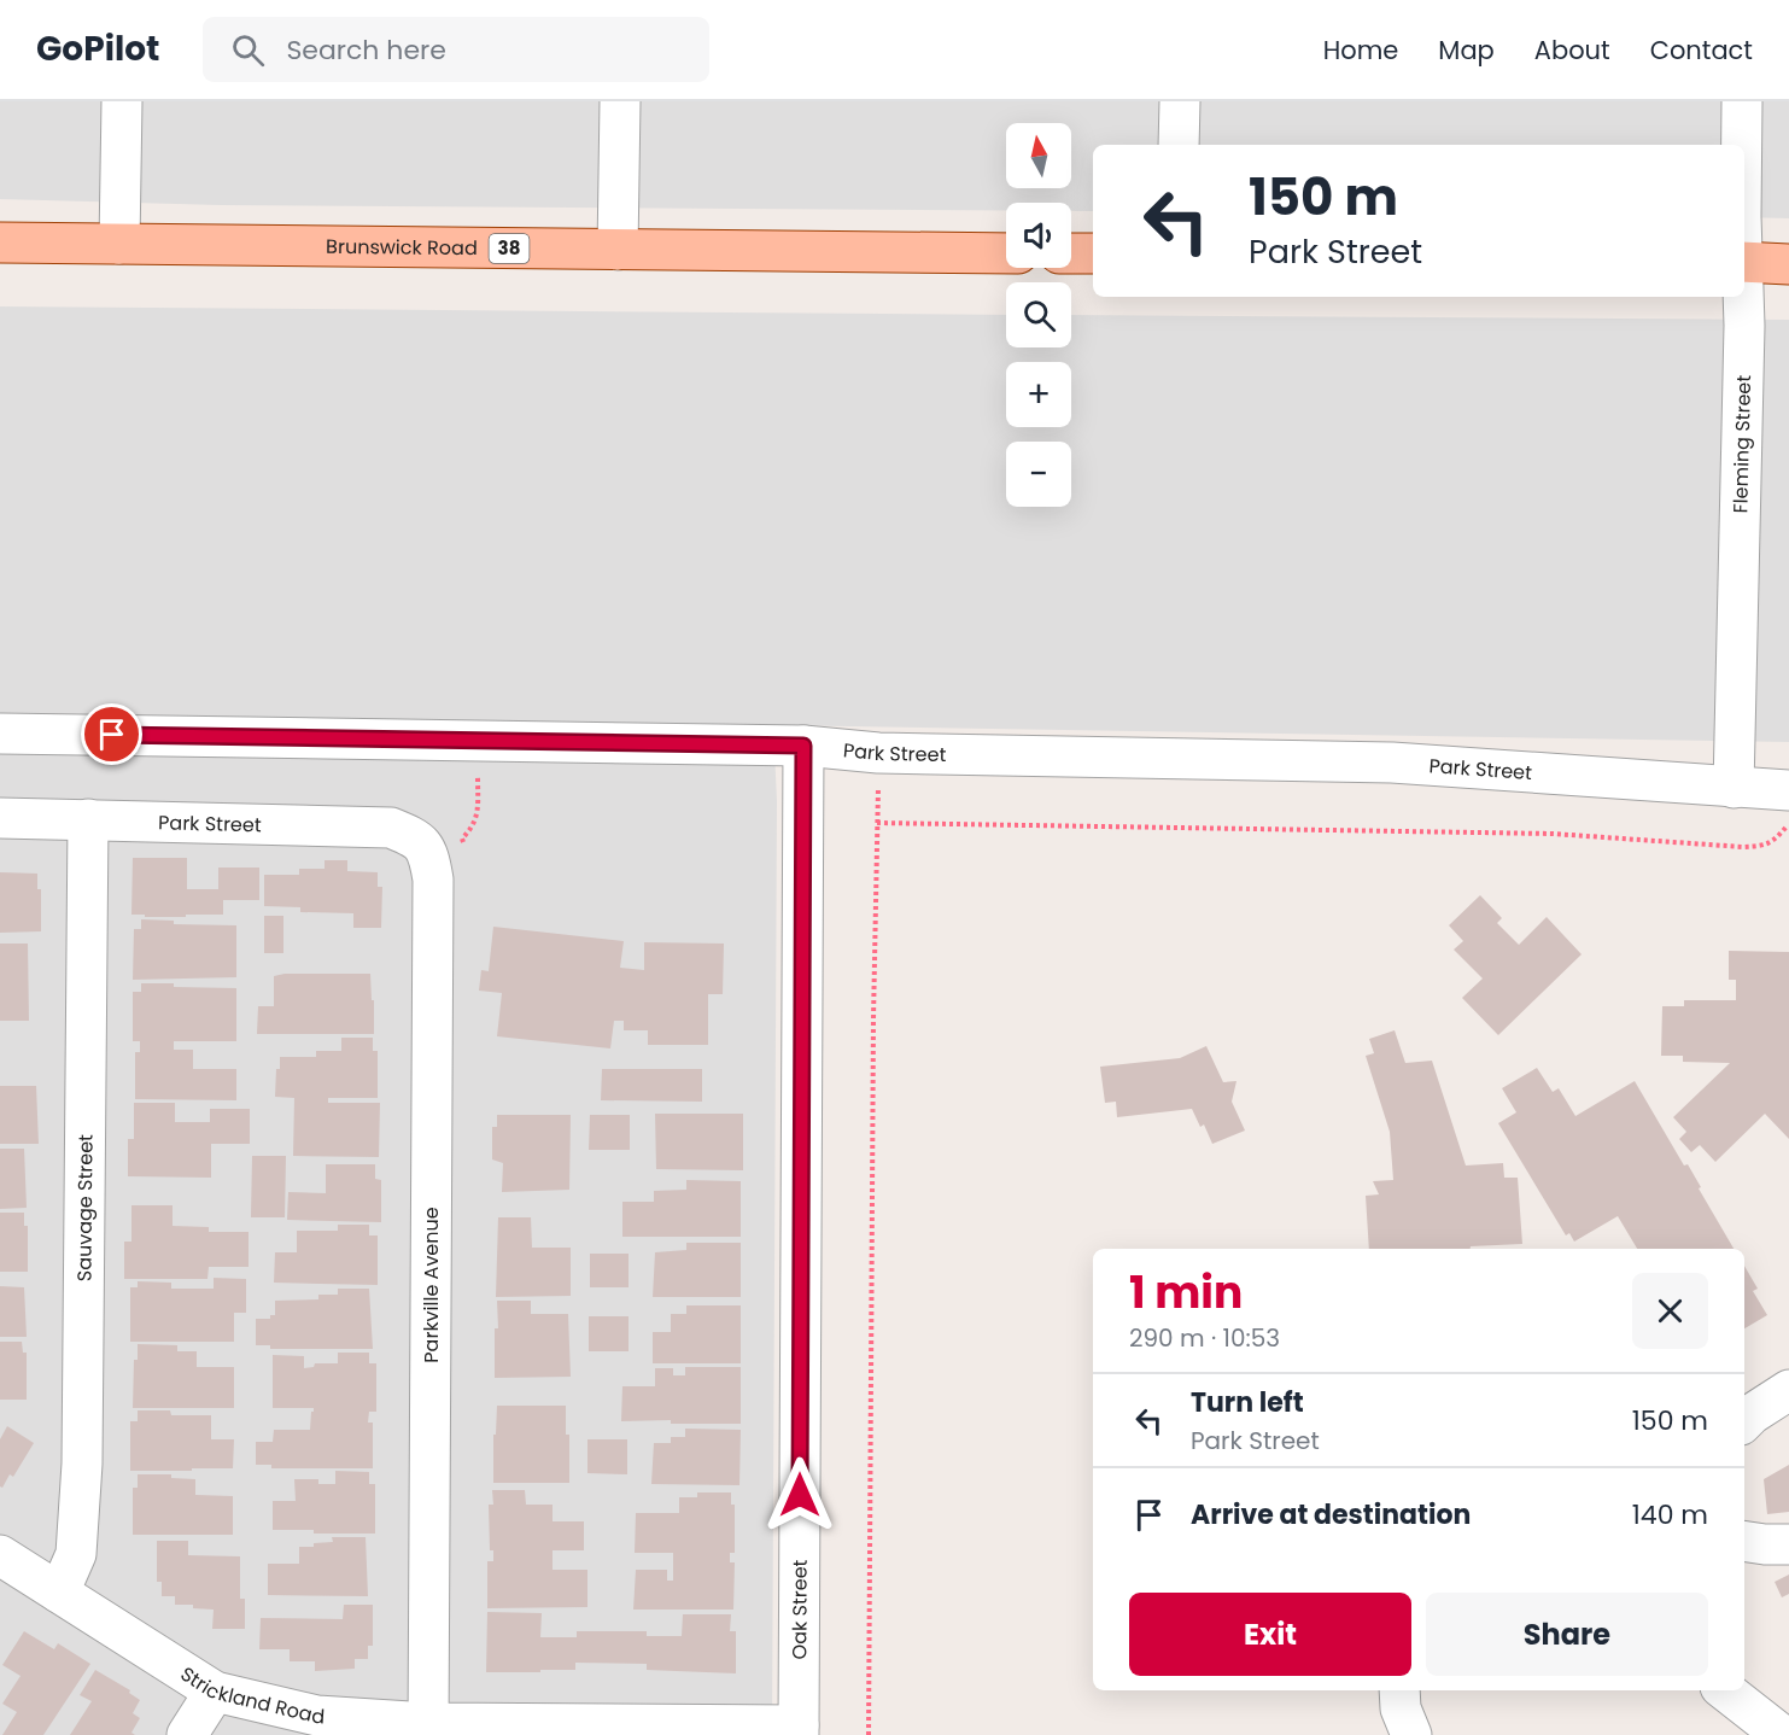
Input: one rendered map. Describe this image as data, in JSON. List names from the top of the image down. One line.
{"streets":{"main road":["Brunswick Road","38"],"street":["Fleming Street","Park Street","Sauvage Street","Parkville Avenue","Oak Street","Strickland Road"]},"crossings":[["Fleming Street","Park Street"],["Park Street","Sauvage Street"],["Park Street","Parkville Avenue"],["Park Street","Oak Street"],["Sauvage Street","Strickland Road"],["Parkville Avenue","Strickland Road"],["Oak Street","Strickland Road"]],"north":"top","page":{"header":"GoPilot","search":"Search here","nav":["Home","Map","About","Contact"],"map_buttons":["+","−"],"turn":["150 m","Park Street"],"heading":["1 min","290 m · 10:53"],"list":[{"name":"Turn left","note":"Park Street","value":"150 m"},{"name":"Arrive at destination","value":"140 m"}],"buttons":["Exit","Share"]}}
